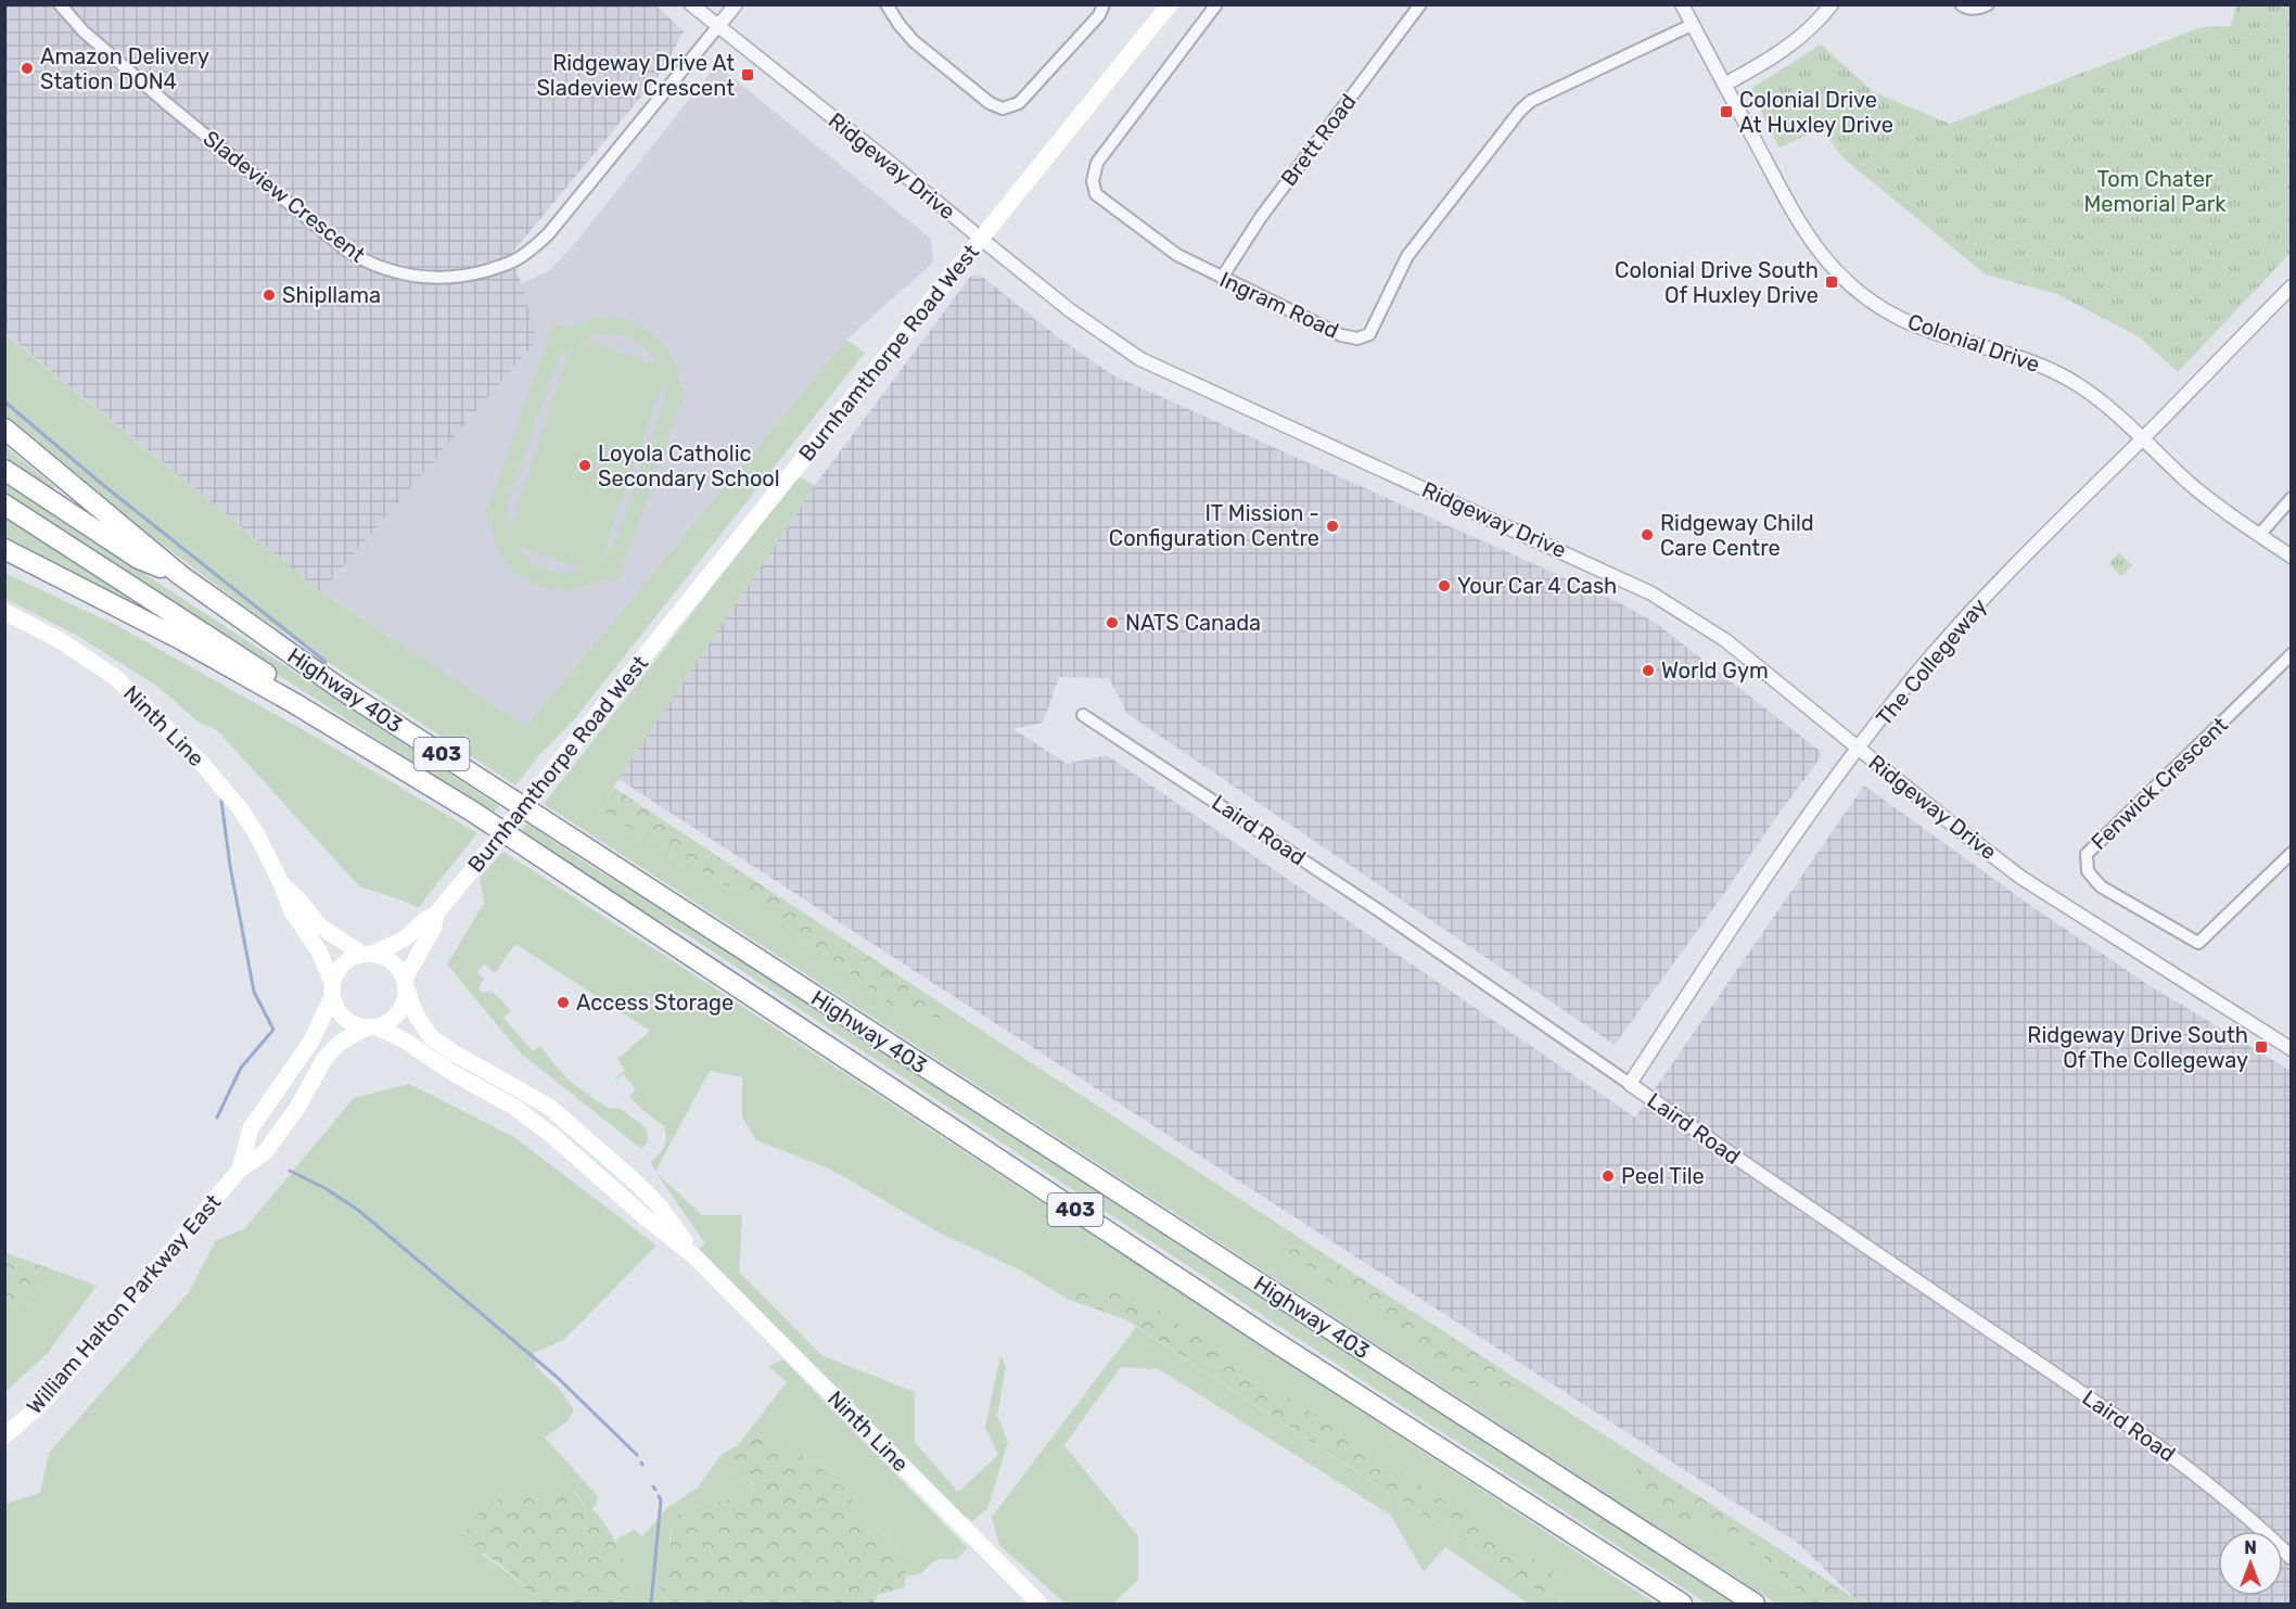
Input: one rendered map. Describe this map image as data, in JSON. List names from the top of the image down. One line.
{"streets":{"highway":["Highway 403","403"],"main road":["Burnhamthorpe Road West","Ninth Line","William Halton Parkway East"],"street":["Brett Road","Ridgeway Drive","Sladeview Crescent","Ingram Road","Colonial Drive","The Collegeway","Fenwick Crescent","Laird Road"]},"crossings":[["Brett Road","Ingram Road"],["Ridgeway Drive","Sladeview Crescent"],["Ridgeway Drive","Burnhamthorpe Road West"],["Ridgeway Drive","The Collegeway"],["Ingram Road","Colonial Drive"],["Colonial Drive","The Collegeway"],["Burnhamthorpe Road West","Ninth Line"],["Burnhamthorpe Road West","William Halton Parkway East"],["The Collegeway","Laird Road"],["Ninth Line","William Halton Parkway East"]],"parks":["Tom Chater Memorial Park"],"places":{"other":["Amazon Delivery Station DON4","Shipllama","Loyola Catholic Secondary School","IT Mission - Configuration Centre","Ridgeway Child Care Centre","Your Car 4 Cash","NATS Canada","World Gym","Access Storage","Peel Tile"],"transit":["Ridgeway Drive At Sladeview Crescent","Colonial Drive At Huxley Drive","Colonial Drive South Of Huxley Drive","Ridgeway Drive South Of The Collegeway"]},"north":"top"}
